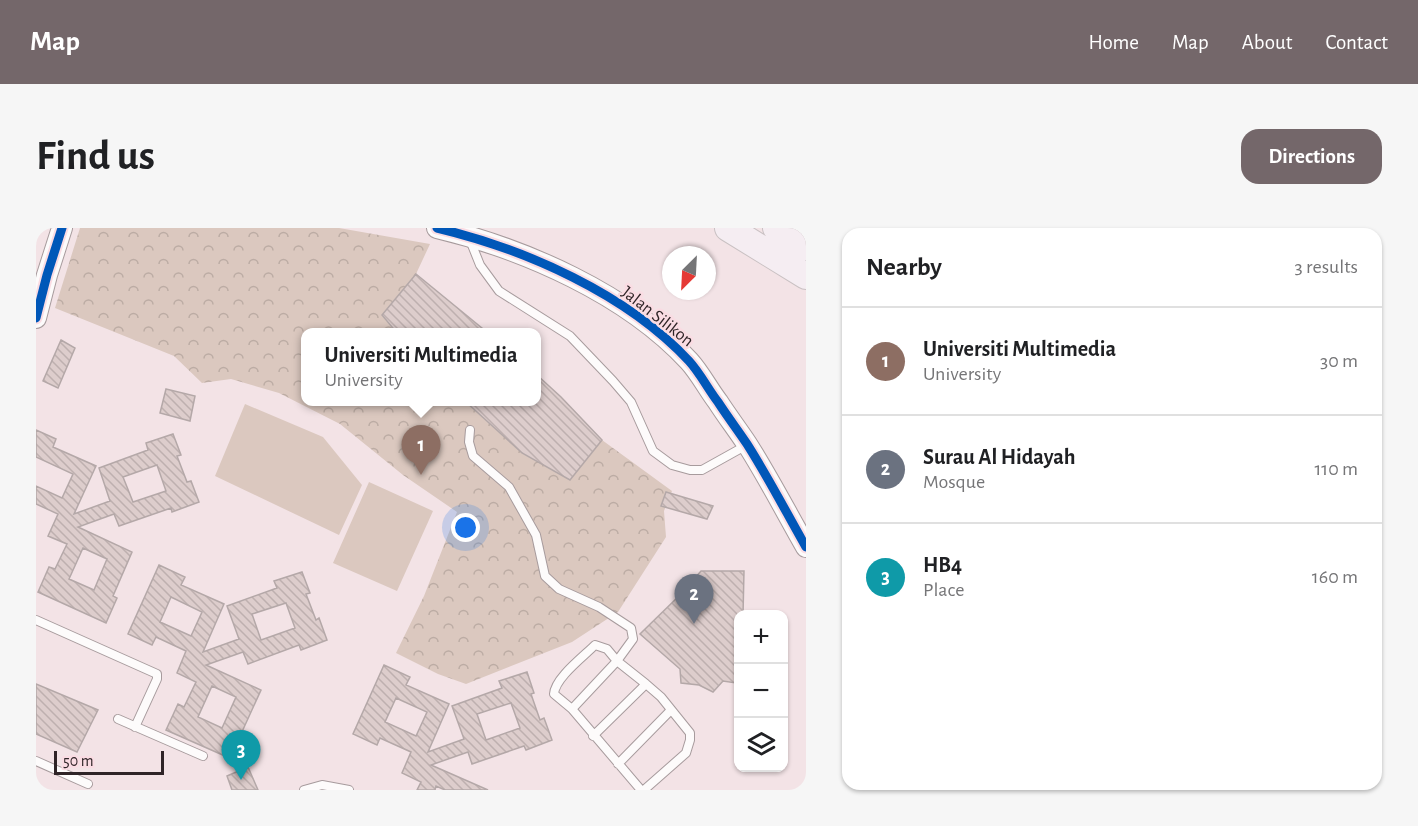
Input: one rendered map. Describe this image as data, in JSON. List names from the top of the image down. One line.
{"streets":{"street":["Jalan Silikon"]},"scale_bar":"50 m","north":"bottom left","page":{"header":"Map","nav":["Home","Map","About","Contact"],"buttons":"Directions","title":"Find us","heading":["Nearby","3 results"],"list":[{"mark":"1","name":"Universiti Multimedia","note":"University","value":"30 m"},{"mark":"2","name":"Surau Al Hidayah","note":"Mosque","value":"110 m"},{"mark":"3","name":"HB4","note":"Place","value":"160 m"}],"popup":["Universiti Multimedia","University"],"pins":["1","2","3"],"map_buttons":["+","−"],"scale":"50 m"}}
